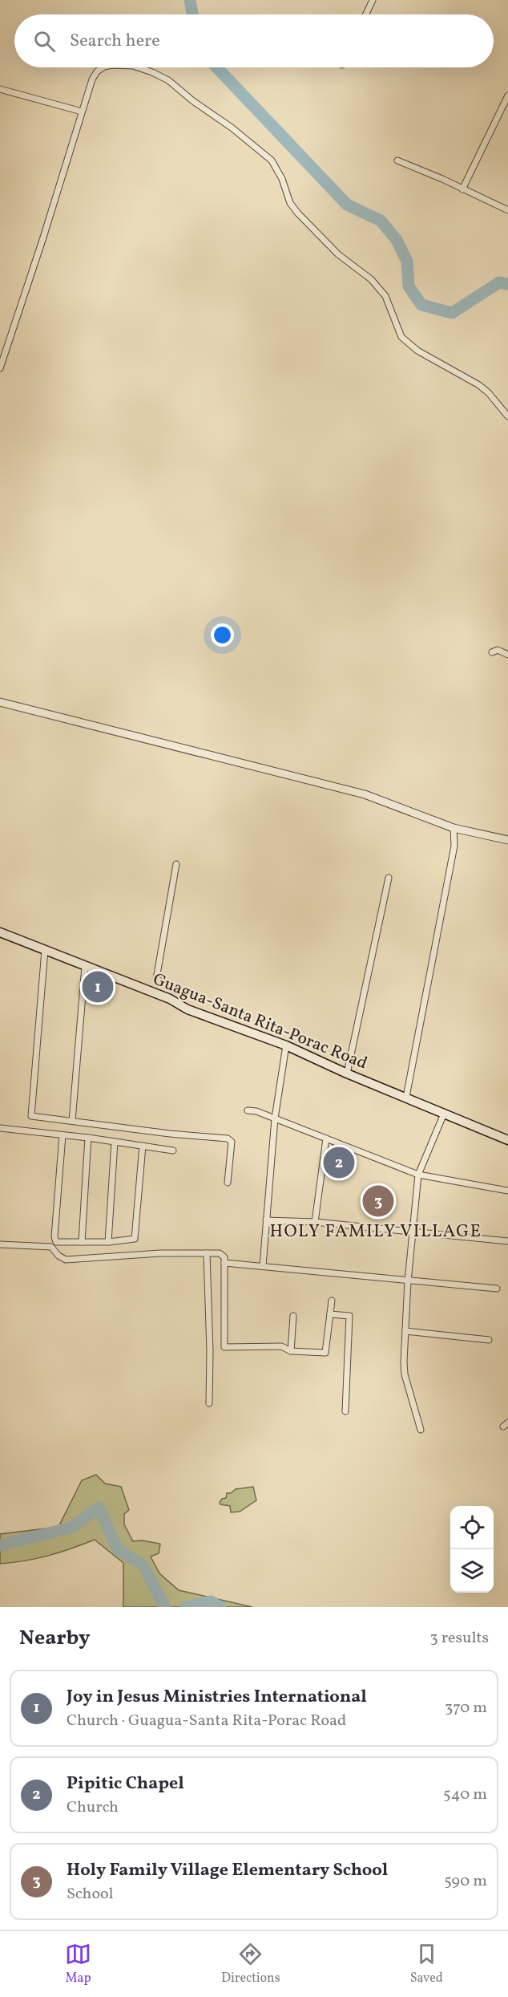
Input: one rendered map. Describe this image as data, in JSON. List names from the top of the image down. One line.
{"streets":{"main road":["Guagua-Santa Rita-Porac Road"]},"districts":["HOLY FAMILY VILLAGE"],"page":{"search":"Search here","pins":["1","2","3"],"heading":["Nearby","3 results"],"list":[{"mark":"1","name":"Joy in Jesus Ministries International","note":"Church · Guagua-Santa Rita-Porac Road","value":"370 m"},{"mark":"2","name":"Pipitic Chapel","note":"Church","value":"540 m"},{"mark":"3","name":"Holy Family Village Elementary School","note":"School","value":"590 m"}],"nav":["Map","Directions","Saved"]}}
